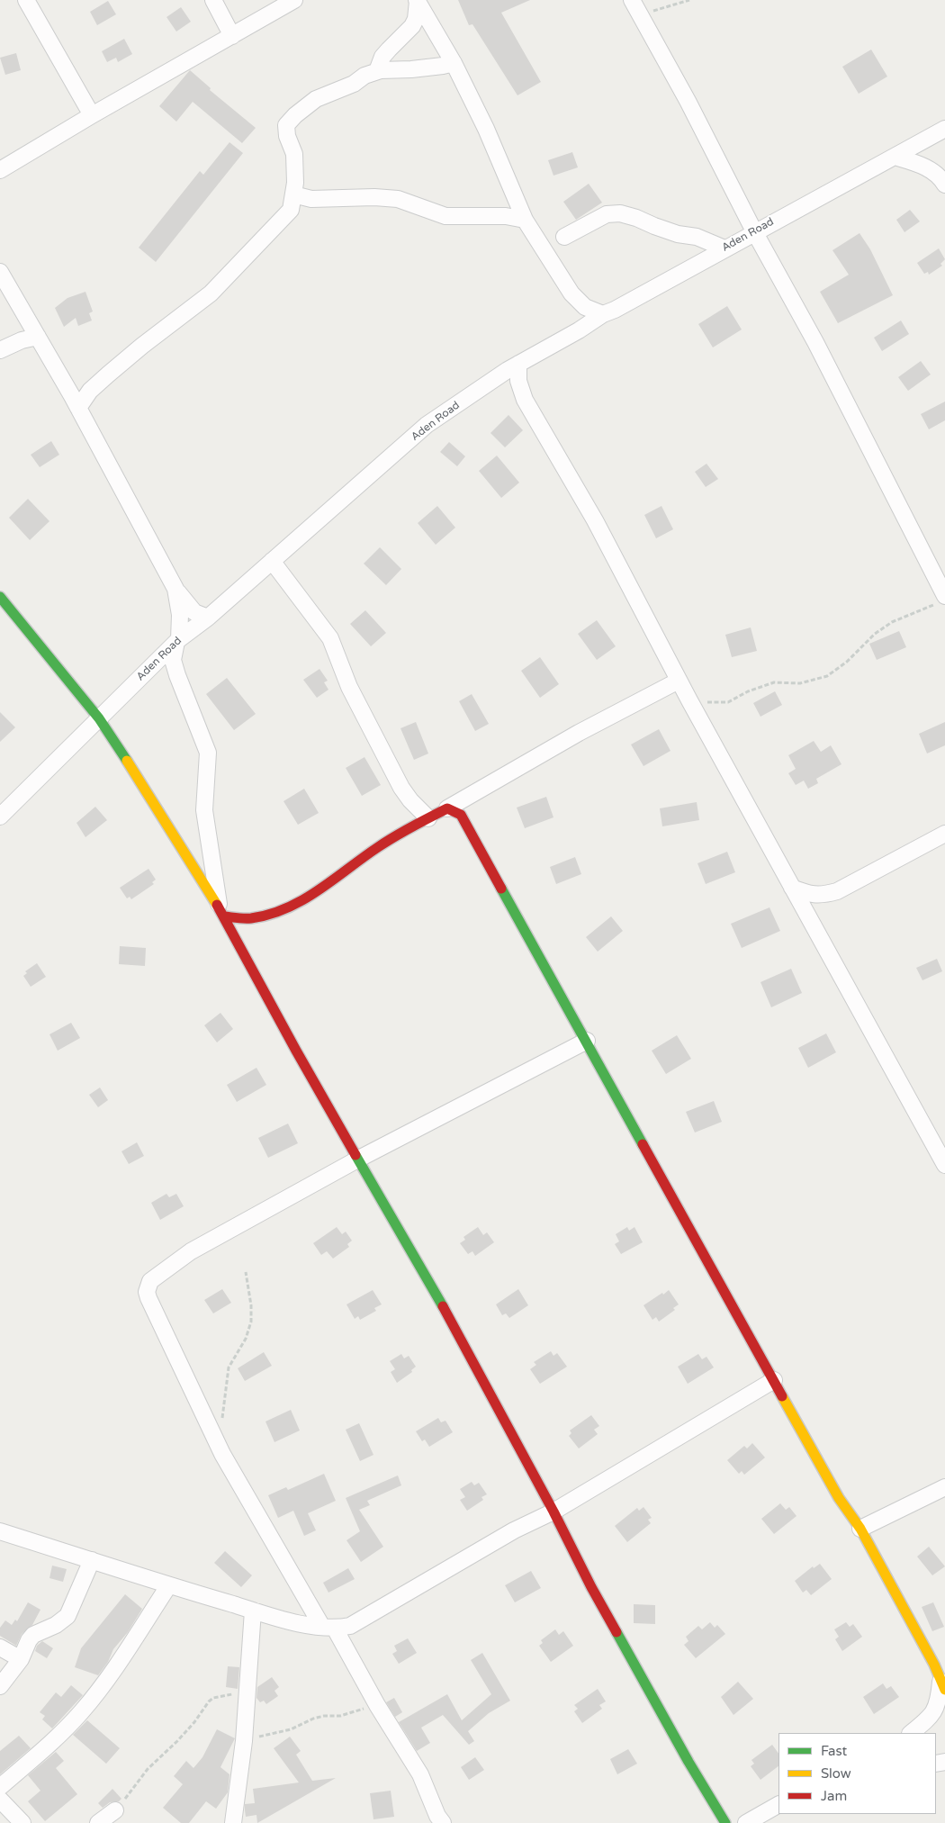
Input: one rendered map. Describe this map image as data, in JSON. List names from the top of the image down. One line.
{"streets":{"street":["Aden Road"]},"legend":["Fast","Slow","Jam"]}
